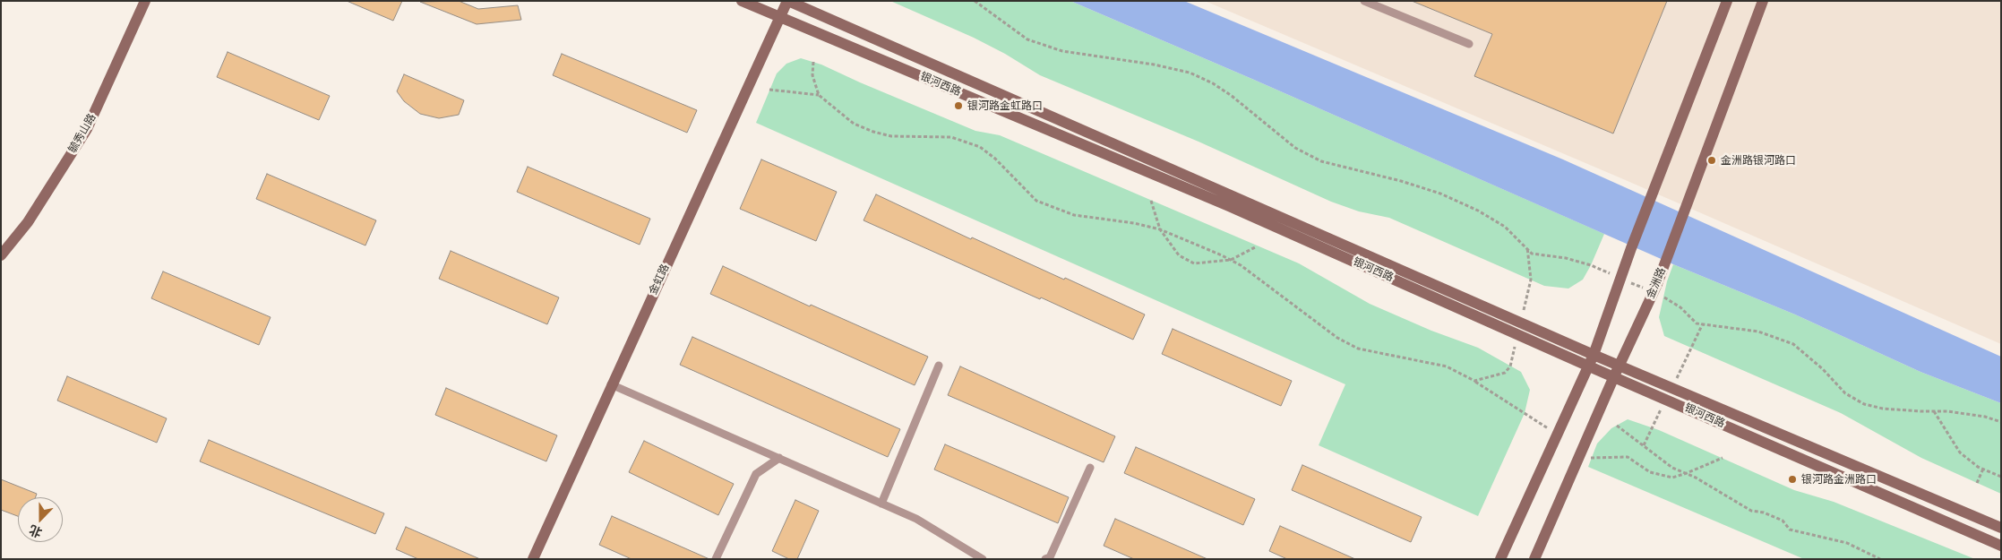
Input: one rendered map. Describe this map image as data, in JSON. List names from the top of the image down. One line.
{"streets":{"main road":["银河西路","毓秀山路","金虹路","金洲路"]},"crossings":[["银河西路","金虹路"],["银河西路","金洲路"]],"places":["银河路金虹路口","金洲路银河路口","银河路金洲路口"],"north":"bottom"}
